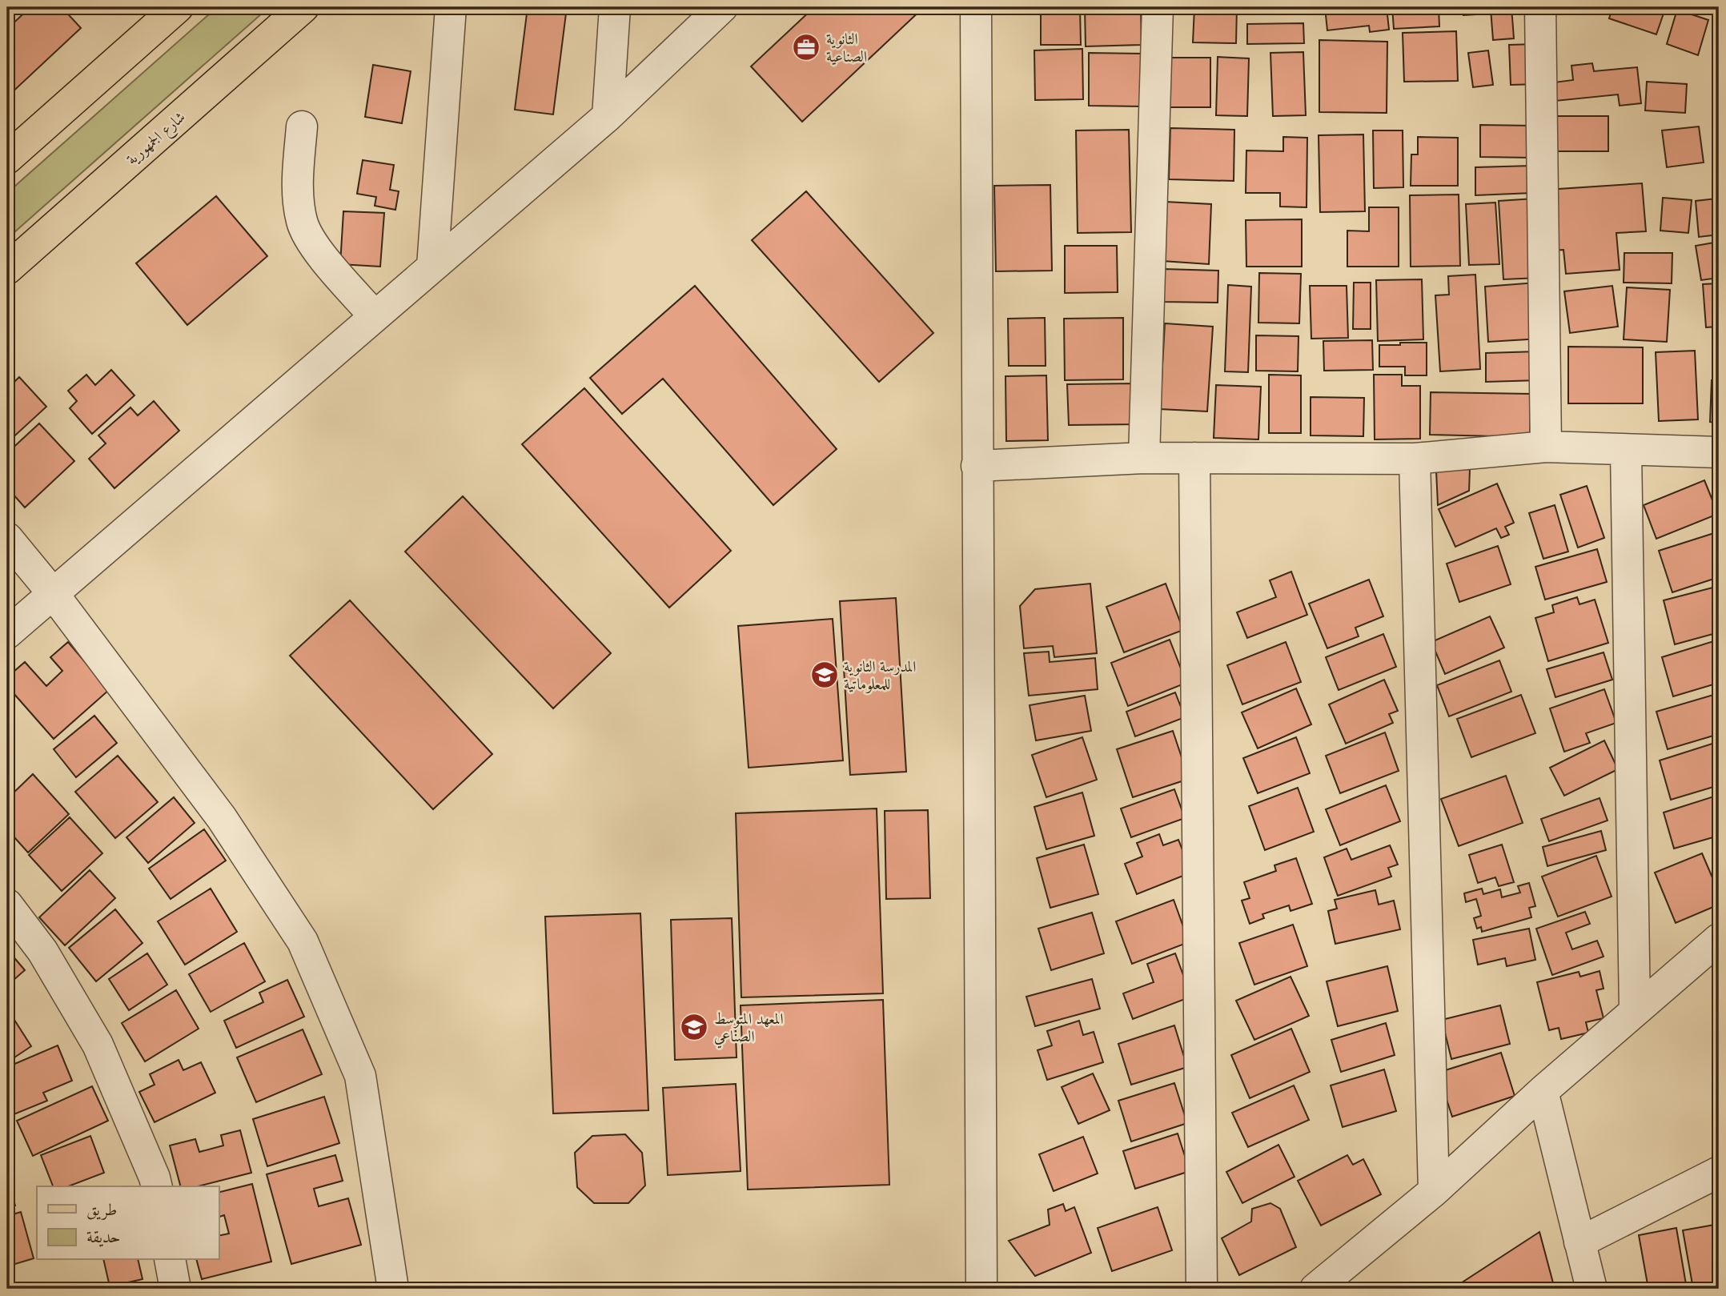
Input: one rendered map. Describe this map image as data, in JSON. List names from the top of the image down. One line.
{"streets":{"main road":["شارع الجمهورية"]},"places":{"office":["الثانوية الصناعية"],"school or university":["المدرسة الثانوية للمعلوماتية","المعهد المتوسط الصناعي"]},"legend":["طريق","حديقة"]}
